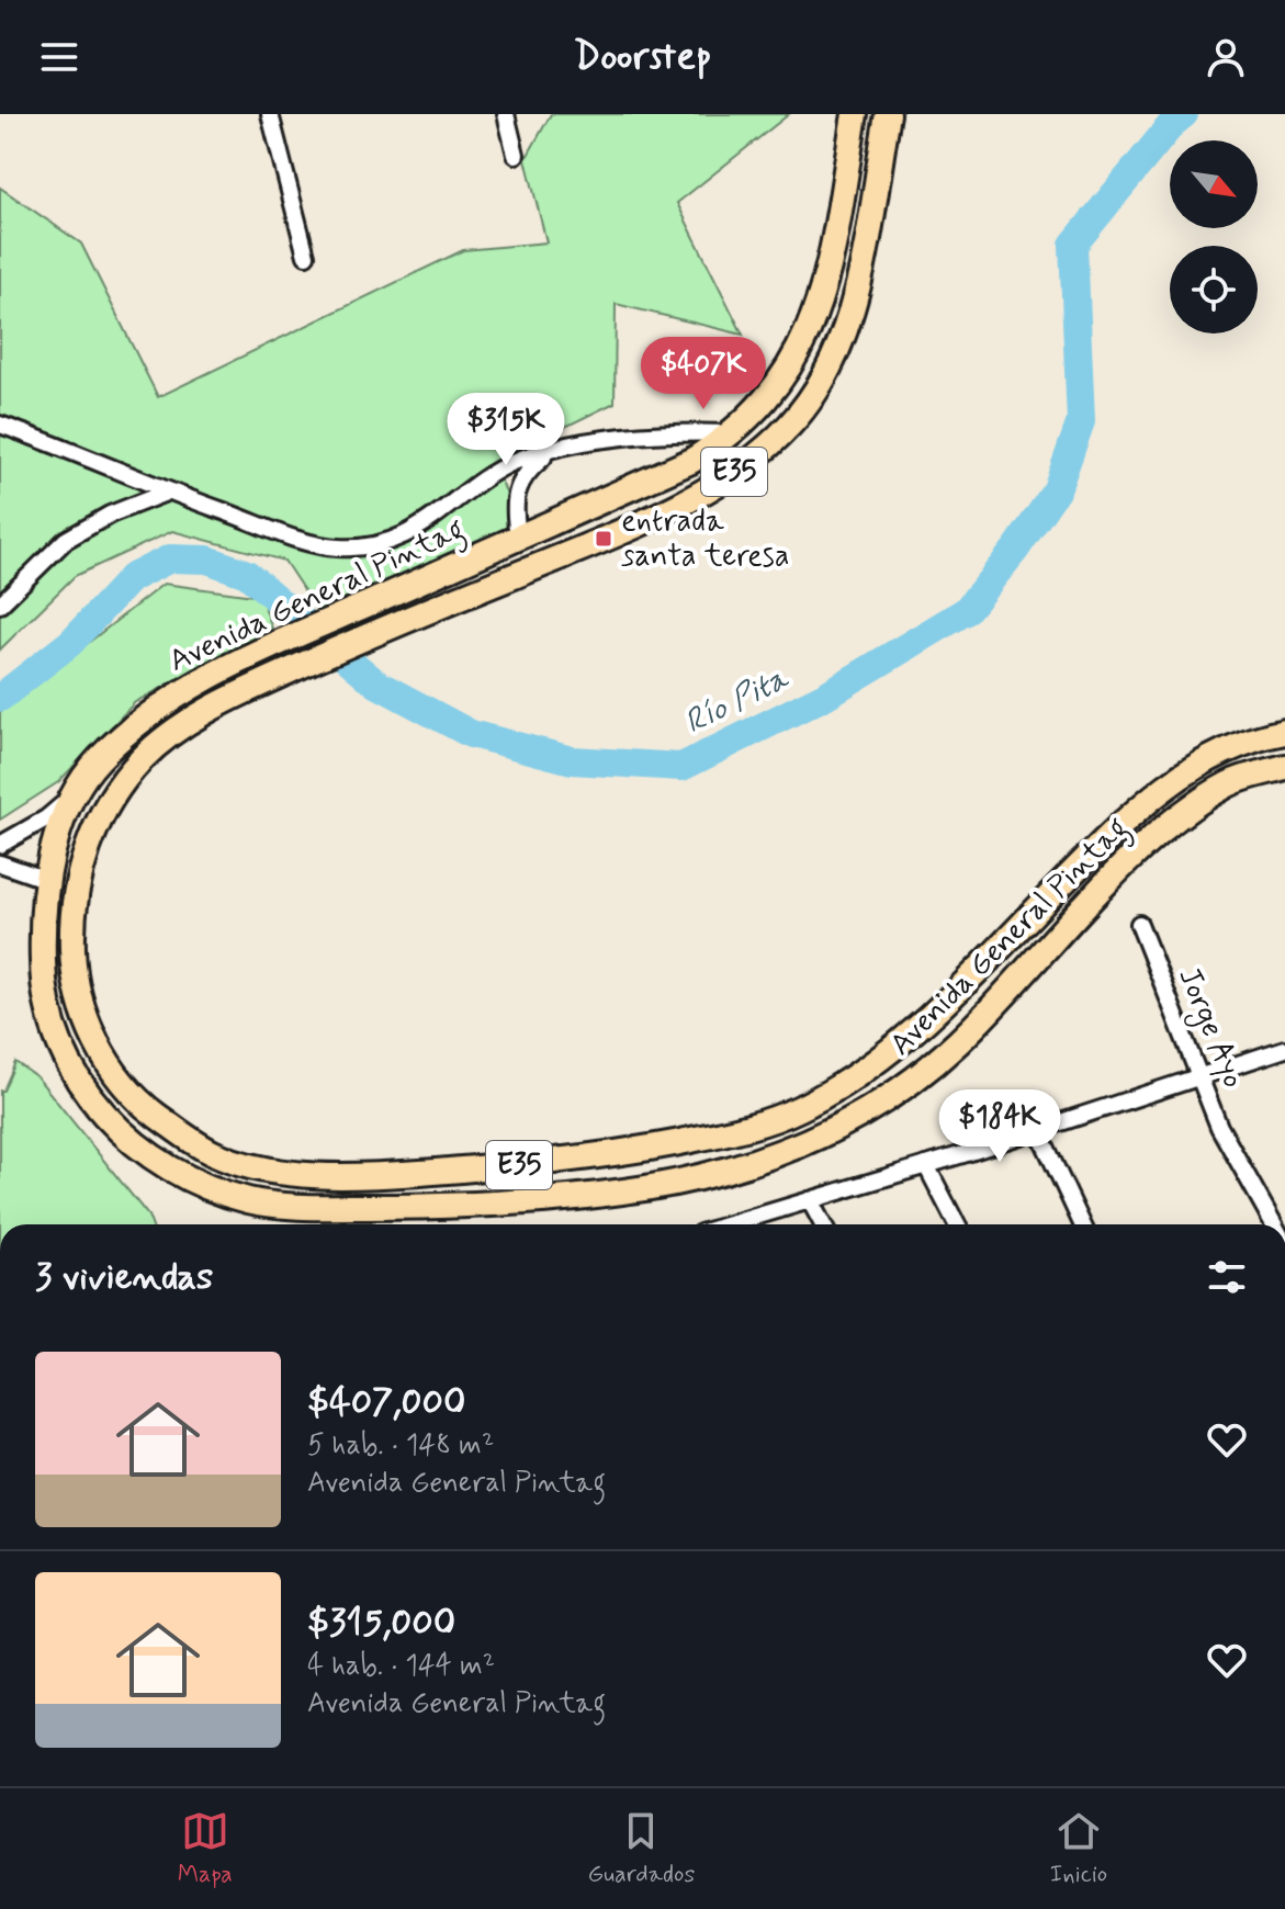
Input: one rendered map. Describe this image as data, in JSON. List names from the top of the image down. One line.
{"streets":{"highway":["E35","Avenida General Pintag"],"street":["Jorge Ayo"]},"water":["Río Pita"],"places":{"transit":["entrada santa teresa"]},"north":"bottom right","page":{"header":"Doorstep","price":["$407K","$315K","$184K"],"heading":"3 viviendas","list":[{"name":"$407,000","note":"5 hab. · 148 m² · Avenida General Pintag"},{"name":"$315,000","note":"4 hab. · 144 m² · Avenida General Pintag"}],"tabs":["Mapa","Guardados","Inicio"]}}
